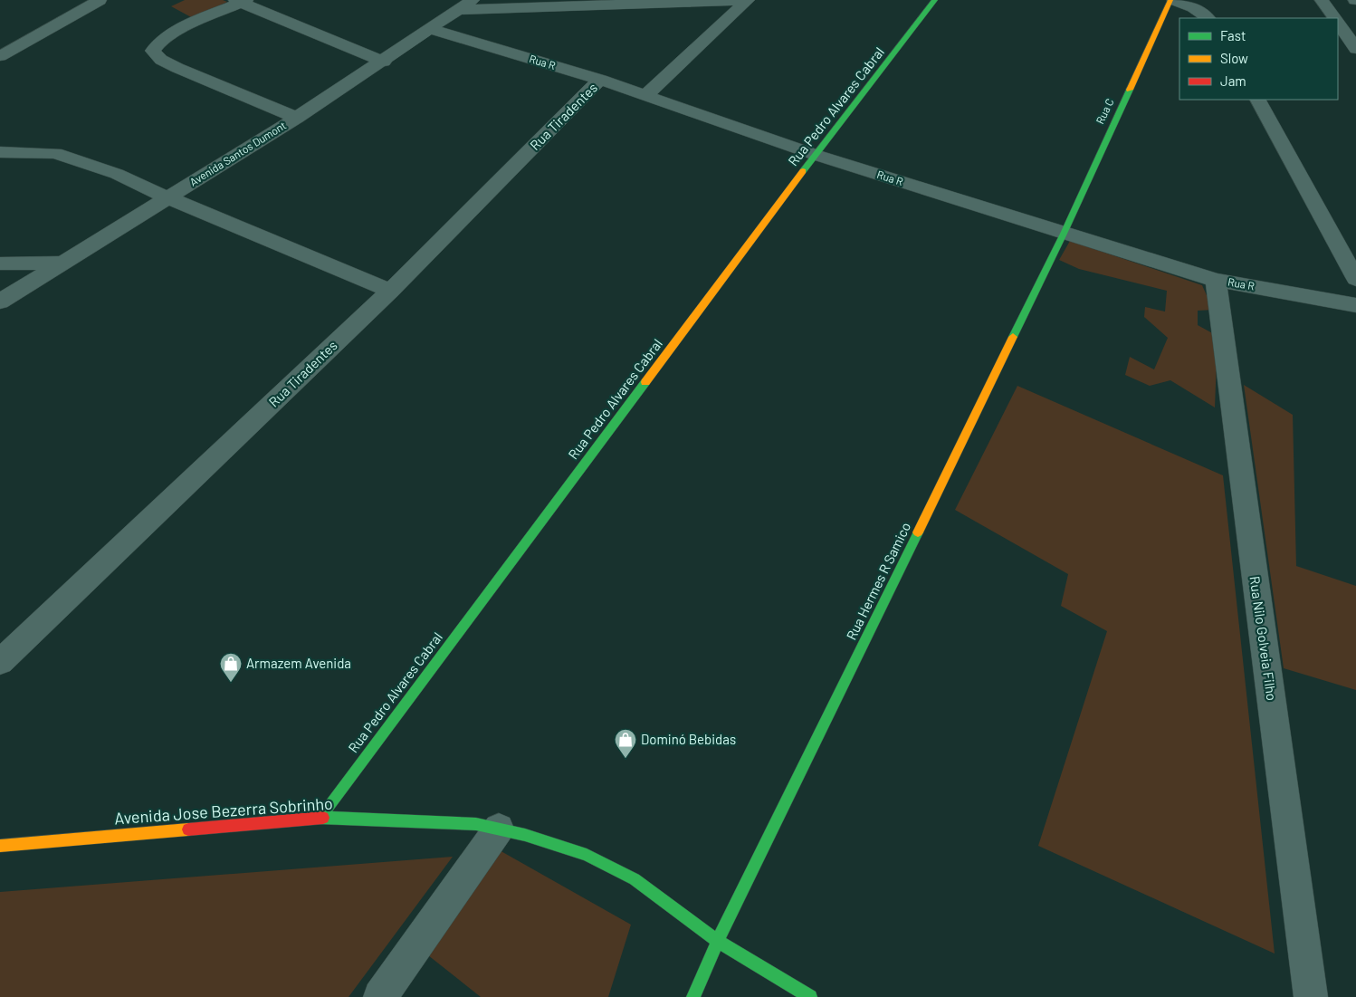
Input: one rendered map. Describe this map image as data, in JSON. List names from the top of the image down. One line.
{"streets":{"street":["Rua R","Rua Pedro Alvares Cabral","Rua C","Rua Tiradentes","Avenida Santos Dumont","Rua Hermes R Samico","Rua Nilo Golveia Filho","Avenida Jose Bezerra Sobrinho"]},"crossings":[["Rua R","Rua Pedro Alvares Cabral"],["Rua R","Rua C"],["Rua R","Rua Tiradentes"],["Rua R","Avenida Santos Dumont"],["Rua R","Rua Hermes R Samico"],["Rua R","Rua Nilo Golveia Filho"],["Rua Pedro Alvares Cabral","Avenida Jose Bezerra Sobrinho"],["Rua C","Rua Hermes R Samico"],["Rua Hermes R Samico","Avenida Jose Bezerra Sobrinho"]],"places":{"shop":["Armazem Avenida","Dominó Bebidas"]},"legend":["Fast","Slow","Jam"]}
